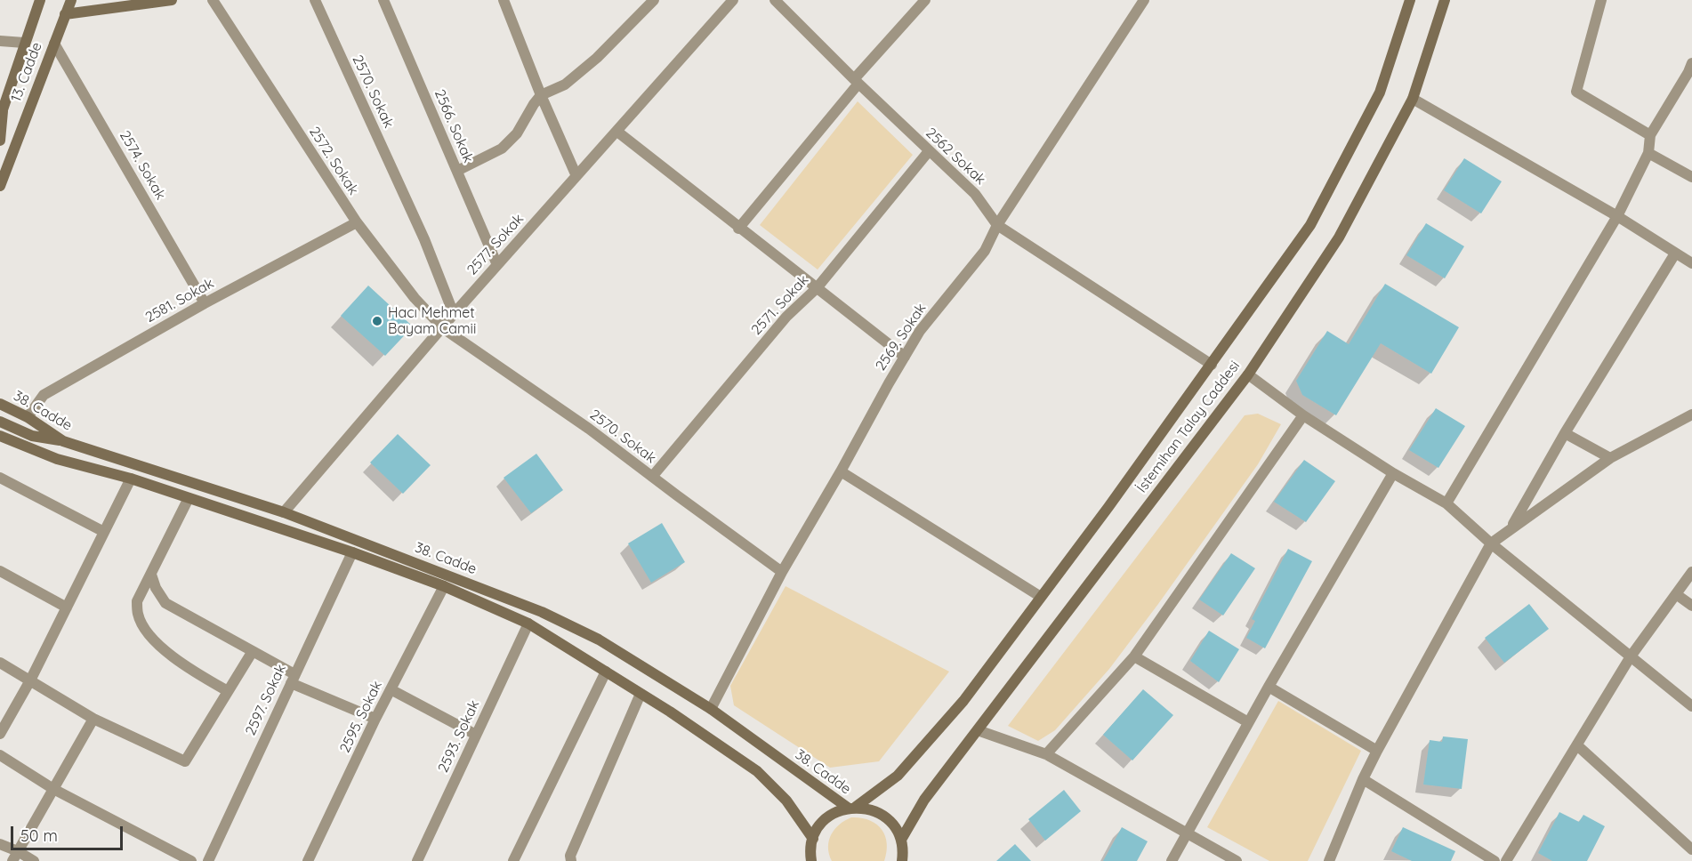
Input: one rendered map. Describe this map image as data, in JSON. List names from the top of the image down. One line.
{"streets":{"street":["13. Cadde","2570. Sokak","2566. Sokak","2562 Sokak","2572. Sokak","2574. Sokak","2577. Sokak","2581. Sokak","2571. Sokak","2569. Sokak","38. Cadde","İstemihan Talay Caddesi","2597. Sokak","2595. Sokak","2593. Sokak"]},"crossings":[["13. Cadde","2574. Sokak"],["2570. Sokak","2572. Sokak"],["2570. Sokak","2577. Sokak"],["2570. Sokak","2571. Sokak"],["2570. Sokak","2569. Sokak"],["2566. Sokak","2577. Sokak"],["2562 Sokak","2571. Sokak"],["2562 Sokak","2569. Sokak"],["2562 Sokak","İstemihan Talay Caddesi"],["2572. Sokak","2577. Sokak"],["2572. Sokak","2581. Sokak"],["2574. Sokak","2581. Sokak"],["2577. Sokak","38. Cadde"],["2581. Sokak","38. Cadde"],["2569. Sokak","38. Cadde"],["38. Cadde","İstemihan Talay Caddesi"],["38. Cadde","2597. Sokak"],["38. Cadde","2595. Sokak"],["38. Cadde","2593. Sokak"]],"places":["Hacı Mehmet Bayam Camii"],"scale_bar":"50 m"}
